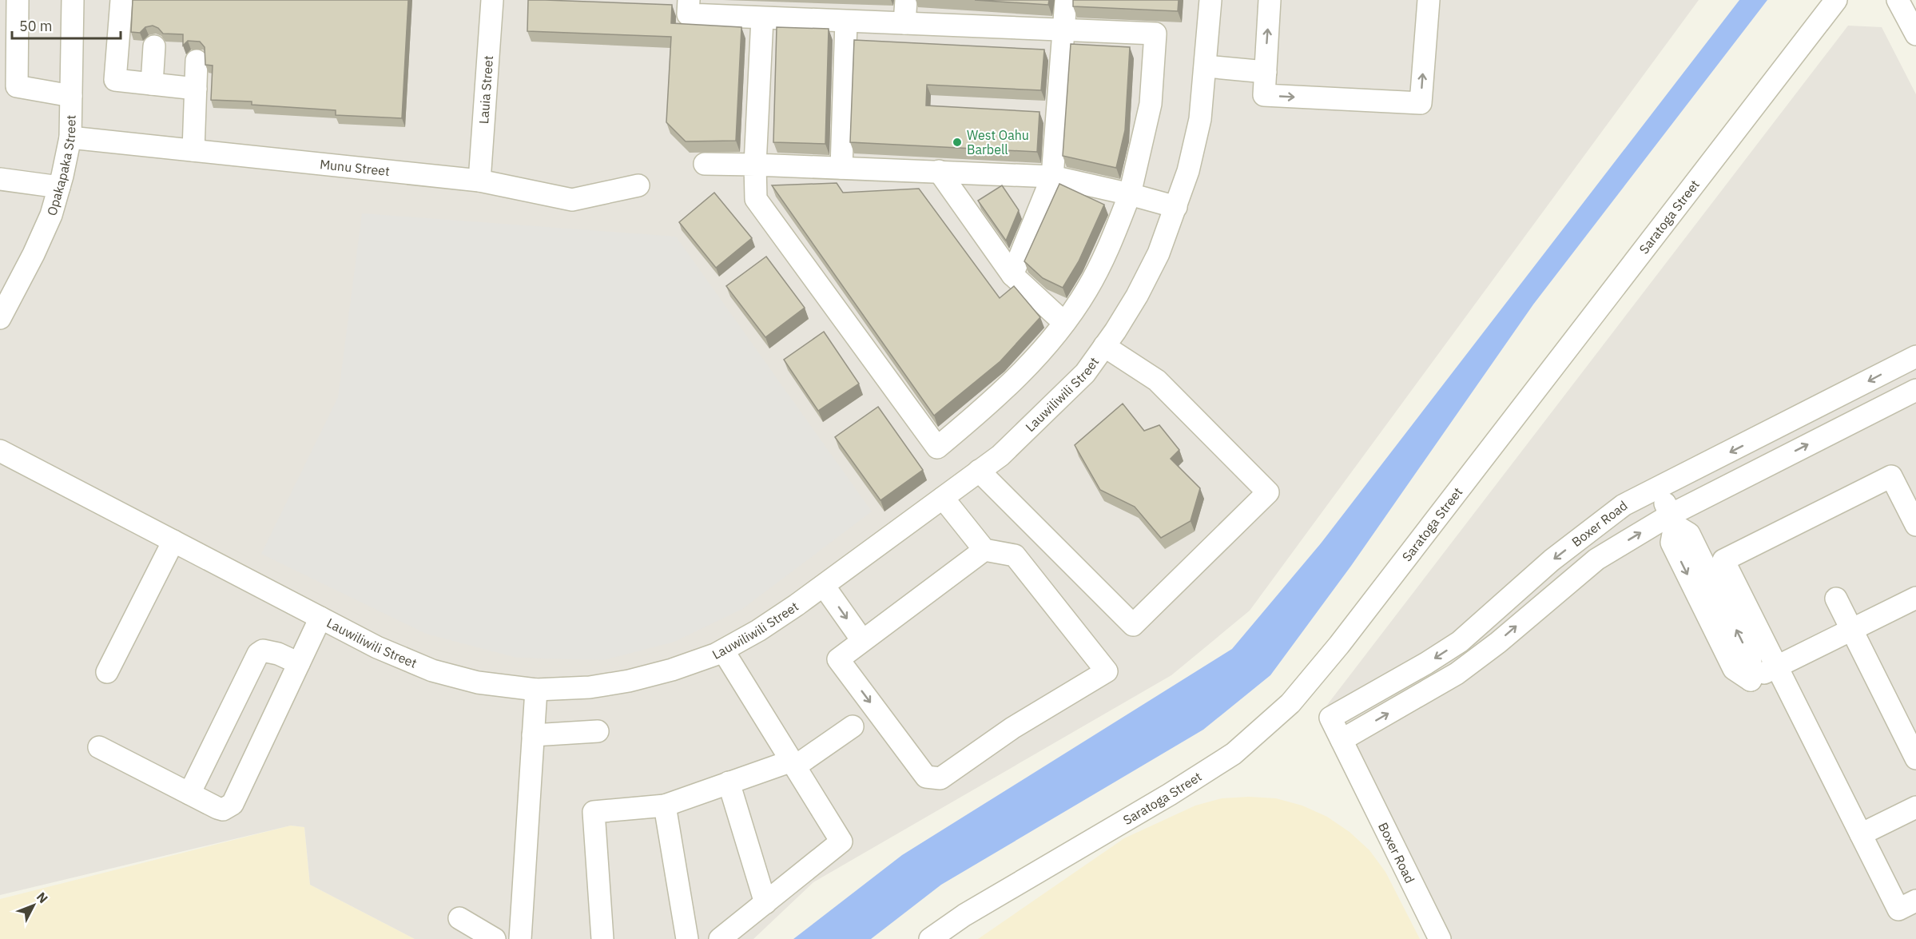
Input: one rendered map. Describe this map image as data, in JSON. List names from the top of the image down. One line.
{"streets":{"street":["Lauia Street","Opakapaka Street","Munu Street","Saratoga Street","Lauwiliwili Street","Boxer Road"]},"crossings":[["Lauia Street","Munu Street"],["Opakapaka Street","Munu Street"]],"places":["West Oahu Barbell"],"scale_bar":"50 m","north":"top right"}
